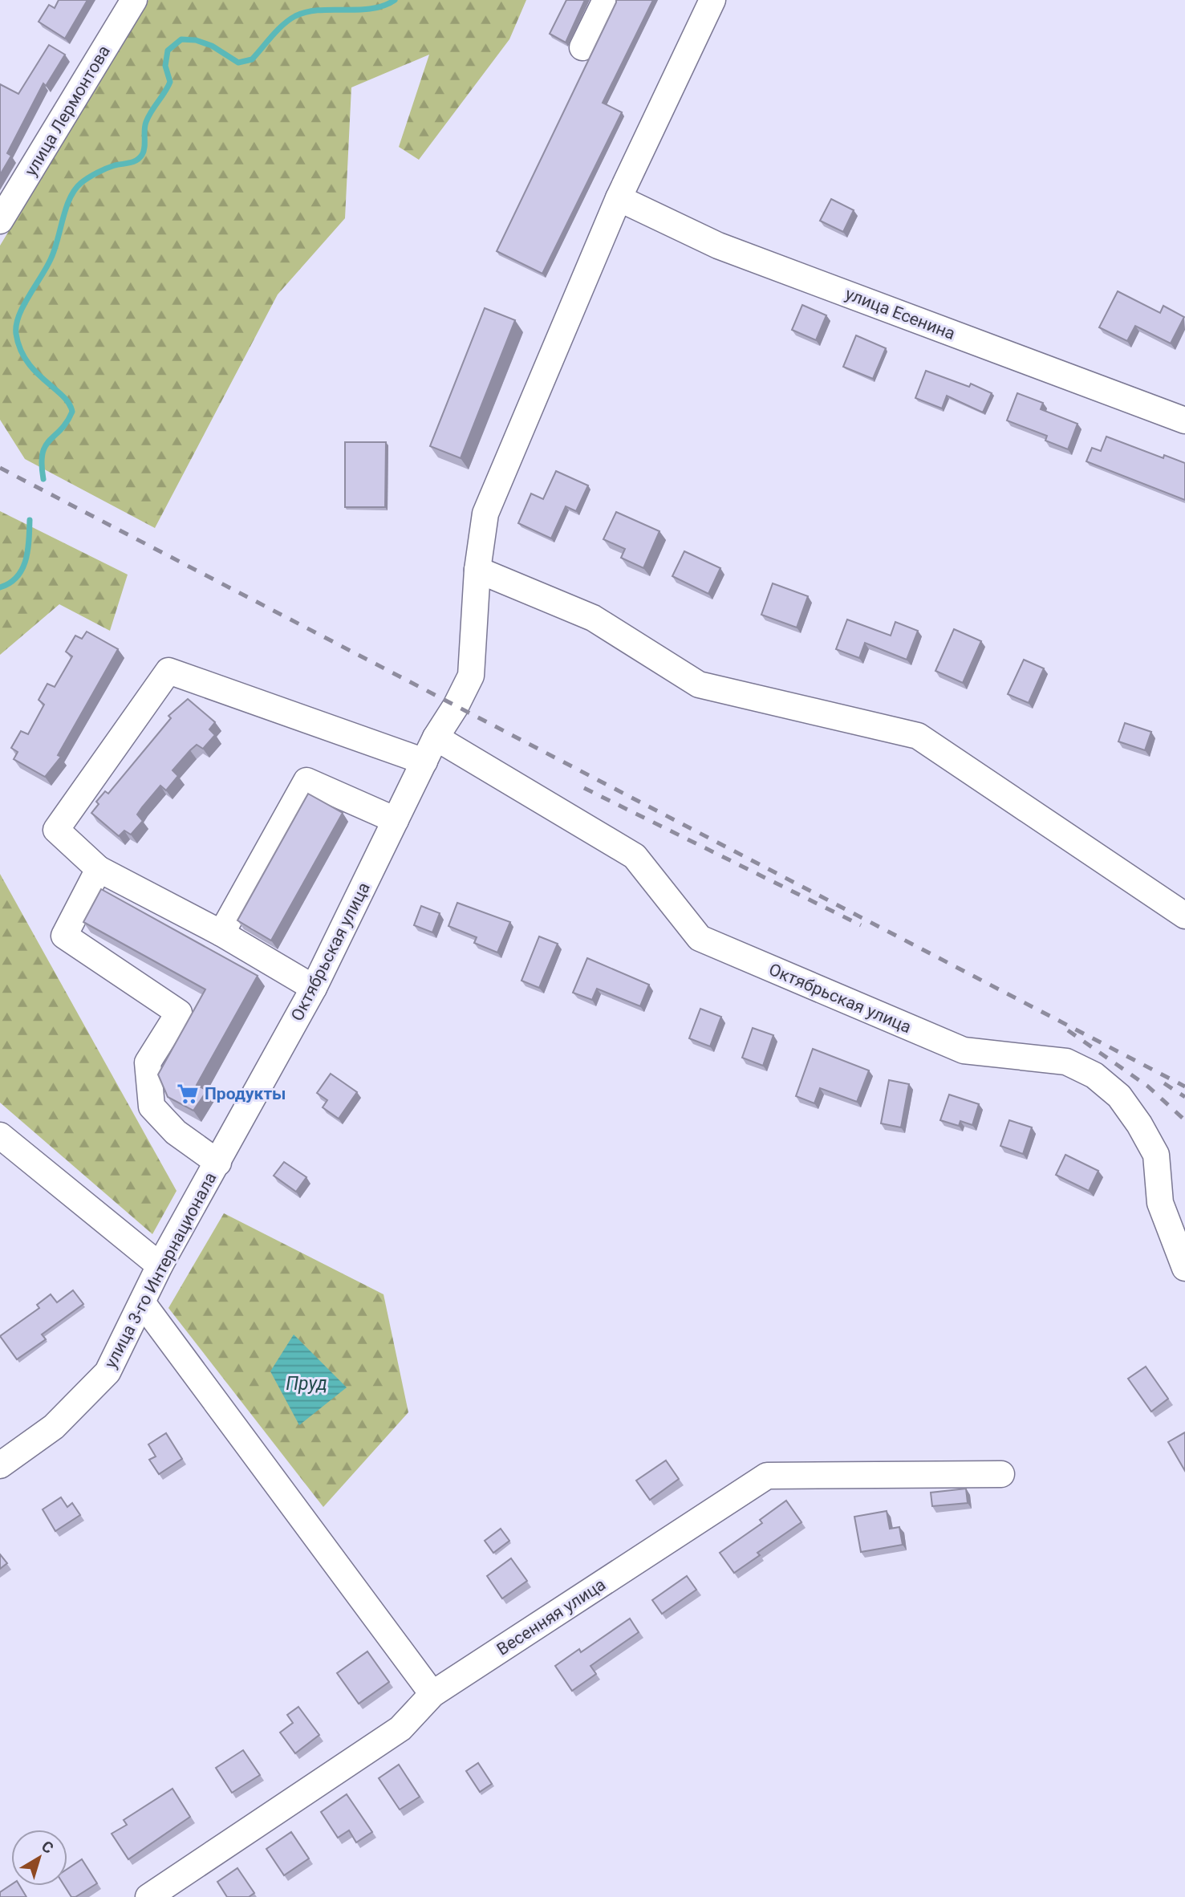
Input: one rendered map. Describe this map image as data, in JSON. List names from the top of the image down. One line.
{"streets":{"street":["улица Лермонтова","улица Есенина","Октябрьская улица","улица 3-го Интернационала","Весенняя улица"]},"crossings":[["улица Есенина","Октябрьская улица"],["Октябрьская улица","улица 3-го Интернационала"]],"water":["Пруд"],"places":{"supermarket":["Продукты"]},"north":"top right"}
